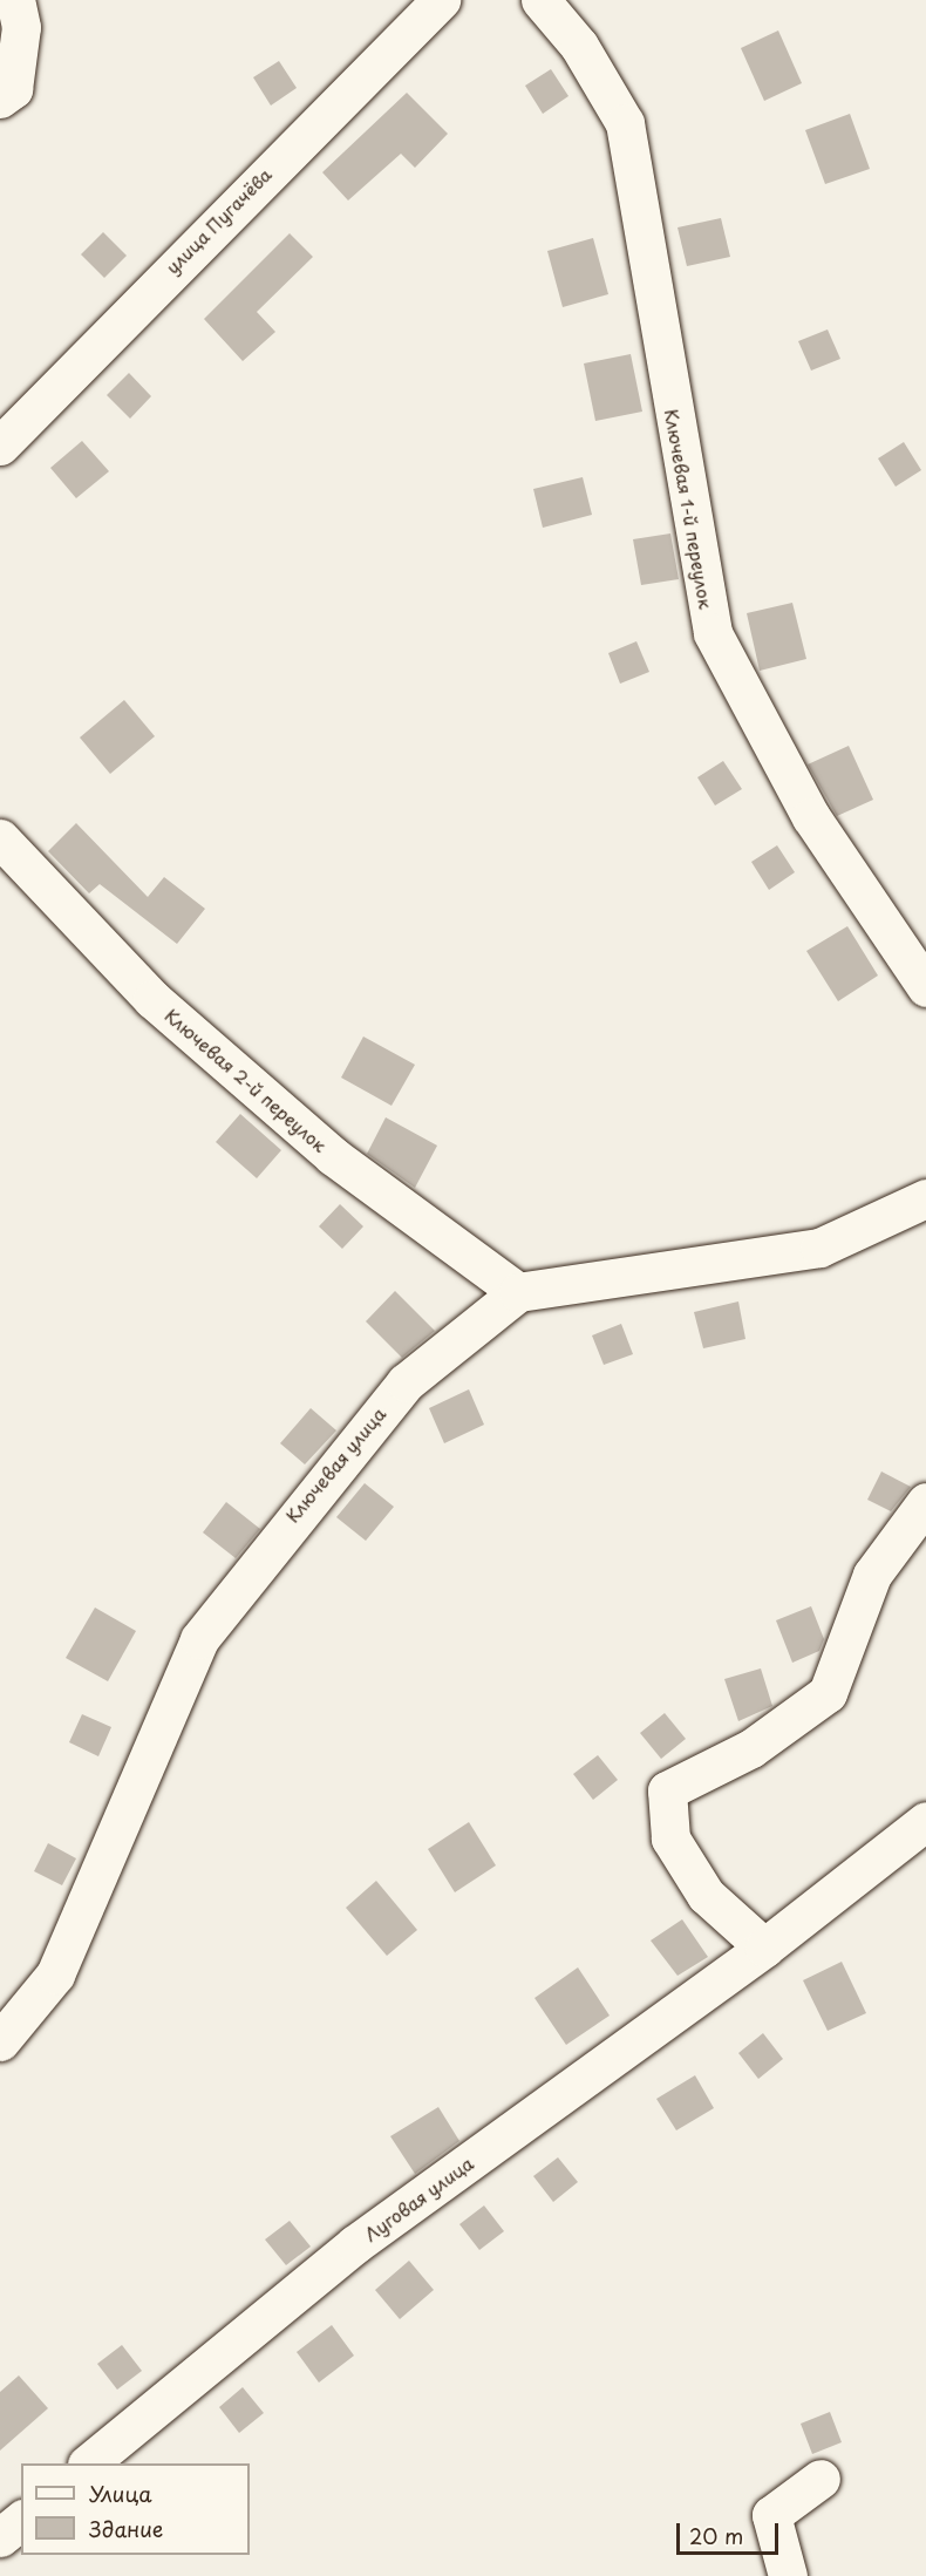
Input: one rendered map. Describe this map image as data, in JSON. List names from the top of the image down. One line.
{"streets":{"street":["улица Пугачёва","Ключевая 1-й переулок","Ключевая 2-й переулок","Ключевая улица","Луговая улица"]},"crossings":[["Ключевая 2-й переулок","Ключевая улица"]],"legend":["Улица","Здание"],"scale_bar":"20 m"}
